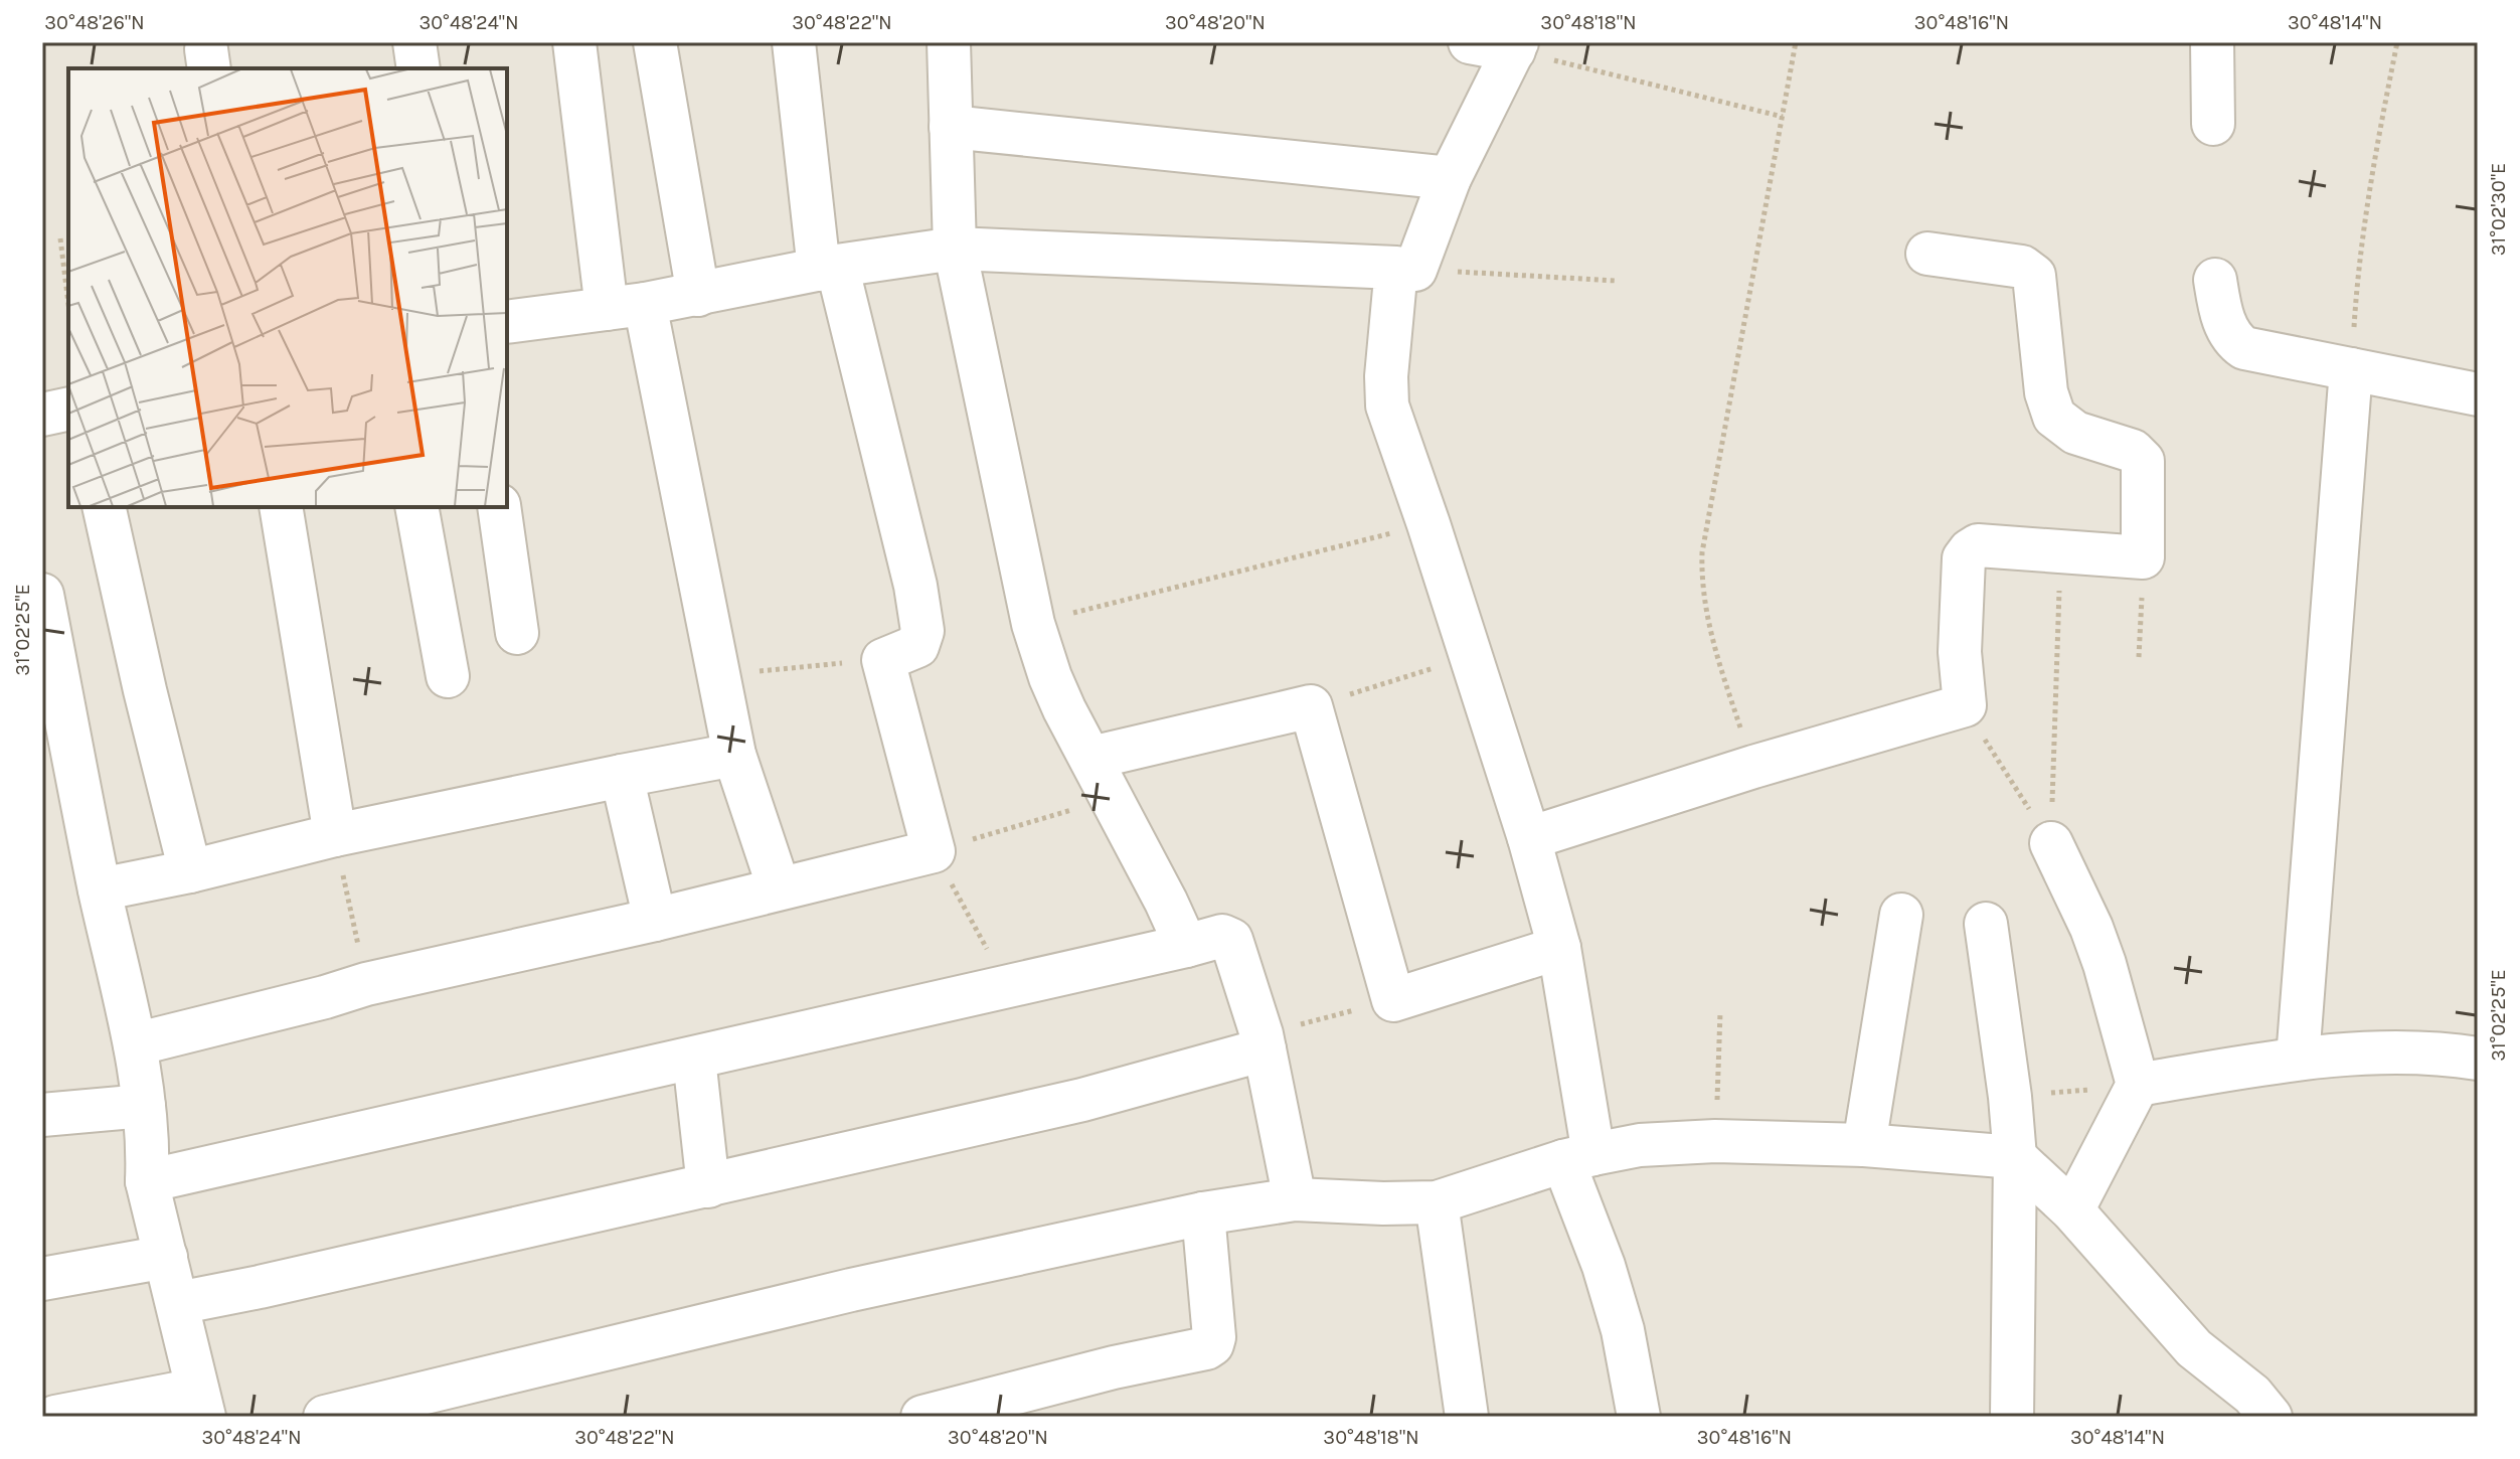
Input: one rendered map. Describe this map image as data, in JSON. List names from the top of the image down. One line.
{"coordinates":["30°48'26\"N","30°48'24\"N","30°48'22\"N","30°48'20\"N","30°48'18\"N","30°48'16\"N","30°48'14\"N","31°02'30\"E","31°02'25\"E"]}
